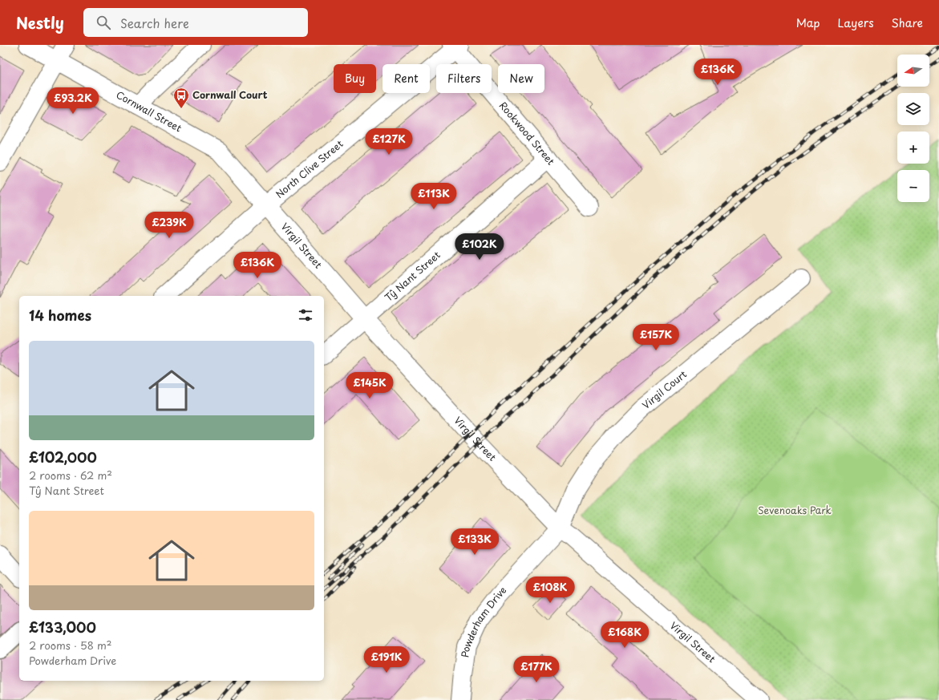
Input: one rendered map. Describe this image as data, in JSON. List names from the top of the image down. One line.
{"streets":{"street":["Cornwall Street","Rookwood Street","North Clive Street","Virgil Street","Tŷ Nant Street","Virgil Court","Powderham Drive"]},"crossings":[["Cornwall Street","Virgil Street"],["Rookwood Street","North Clive Street"],["Rookwood Street","Tŷ Nant Street"],["North Clive Street","Virgil Street"],["Virgil Street","Tŷ Nant Street"],["Virgil Street","Virgil Court"],["Virgil Street","Powderham Drive"],["Virgil Court","Powderham Drive"]],"parks":["Sevenoaks Park"],"places":{"bus stop":["Cornwall Court"]},"north":"left","page":{"header":"Nestly","search":"Search here","nav":["Map","Layers","Share"],"map_buttons":["+","−"],"price":["£136K","£93.2K","£127K","£113K","£239K","£102K","£136K","£157K","£145K","£133K","£108K","£168K","£191K","£177K"],"chip":["Buy","Rent","Filters","New"],"heading":"14 homes","list":[{"name":"£102,000","note":"2 rooms · 62 m² · Tŷ Nant Street"},{"name":"£133,000","note":"2 rooms · 58 m² · Powderham Drive"}]}}
